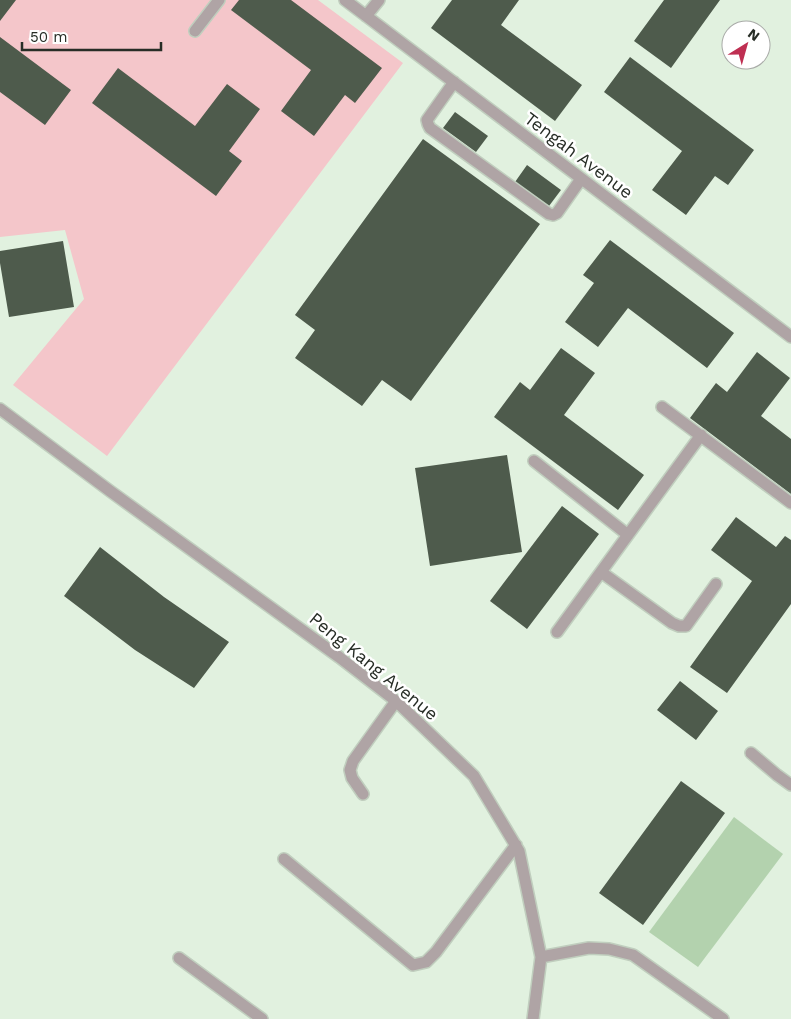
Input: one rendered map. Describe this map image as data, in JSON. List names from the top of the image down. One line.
{"streets":{"lane":["Tengah Avenue","Peng Kang Avenue"]},"scale_bar":"50 m","north":"top right"}
